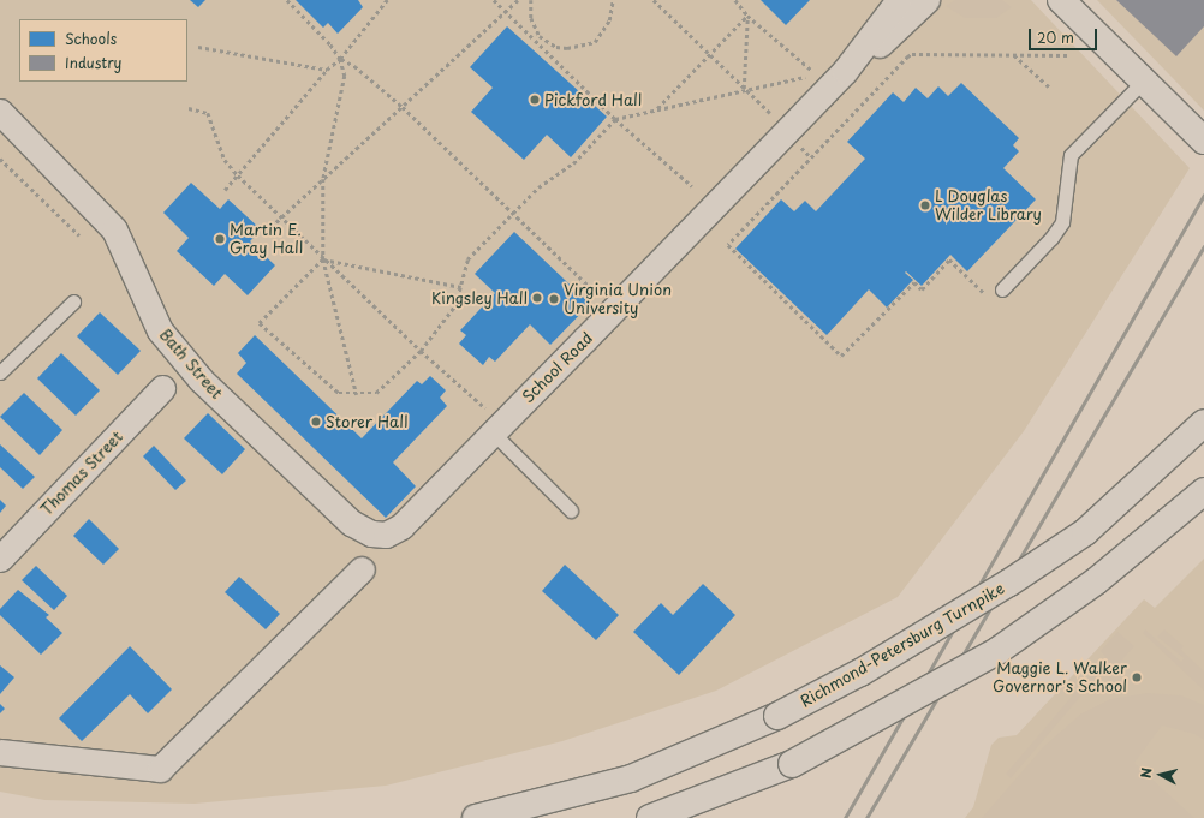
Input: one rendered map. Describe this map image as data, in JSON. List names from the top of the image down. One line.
{"streets":{"main road":["Richmond-Petersburg Turnpike"],"street":["Bath Street","School Road","Thomas Street"]},"crossings":[["Bath Street","School Road"]],"places":["Pickford Hall","L Douglas Wilder Library","Martin E. Gray Hall","Kingsley Hall","Virginia Union University","Storer Hall","Maggie L. Walker Governor's School"],"legend":["Schools","Industry"],"scale_bar":"20 m","north":"left"}
